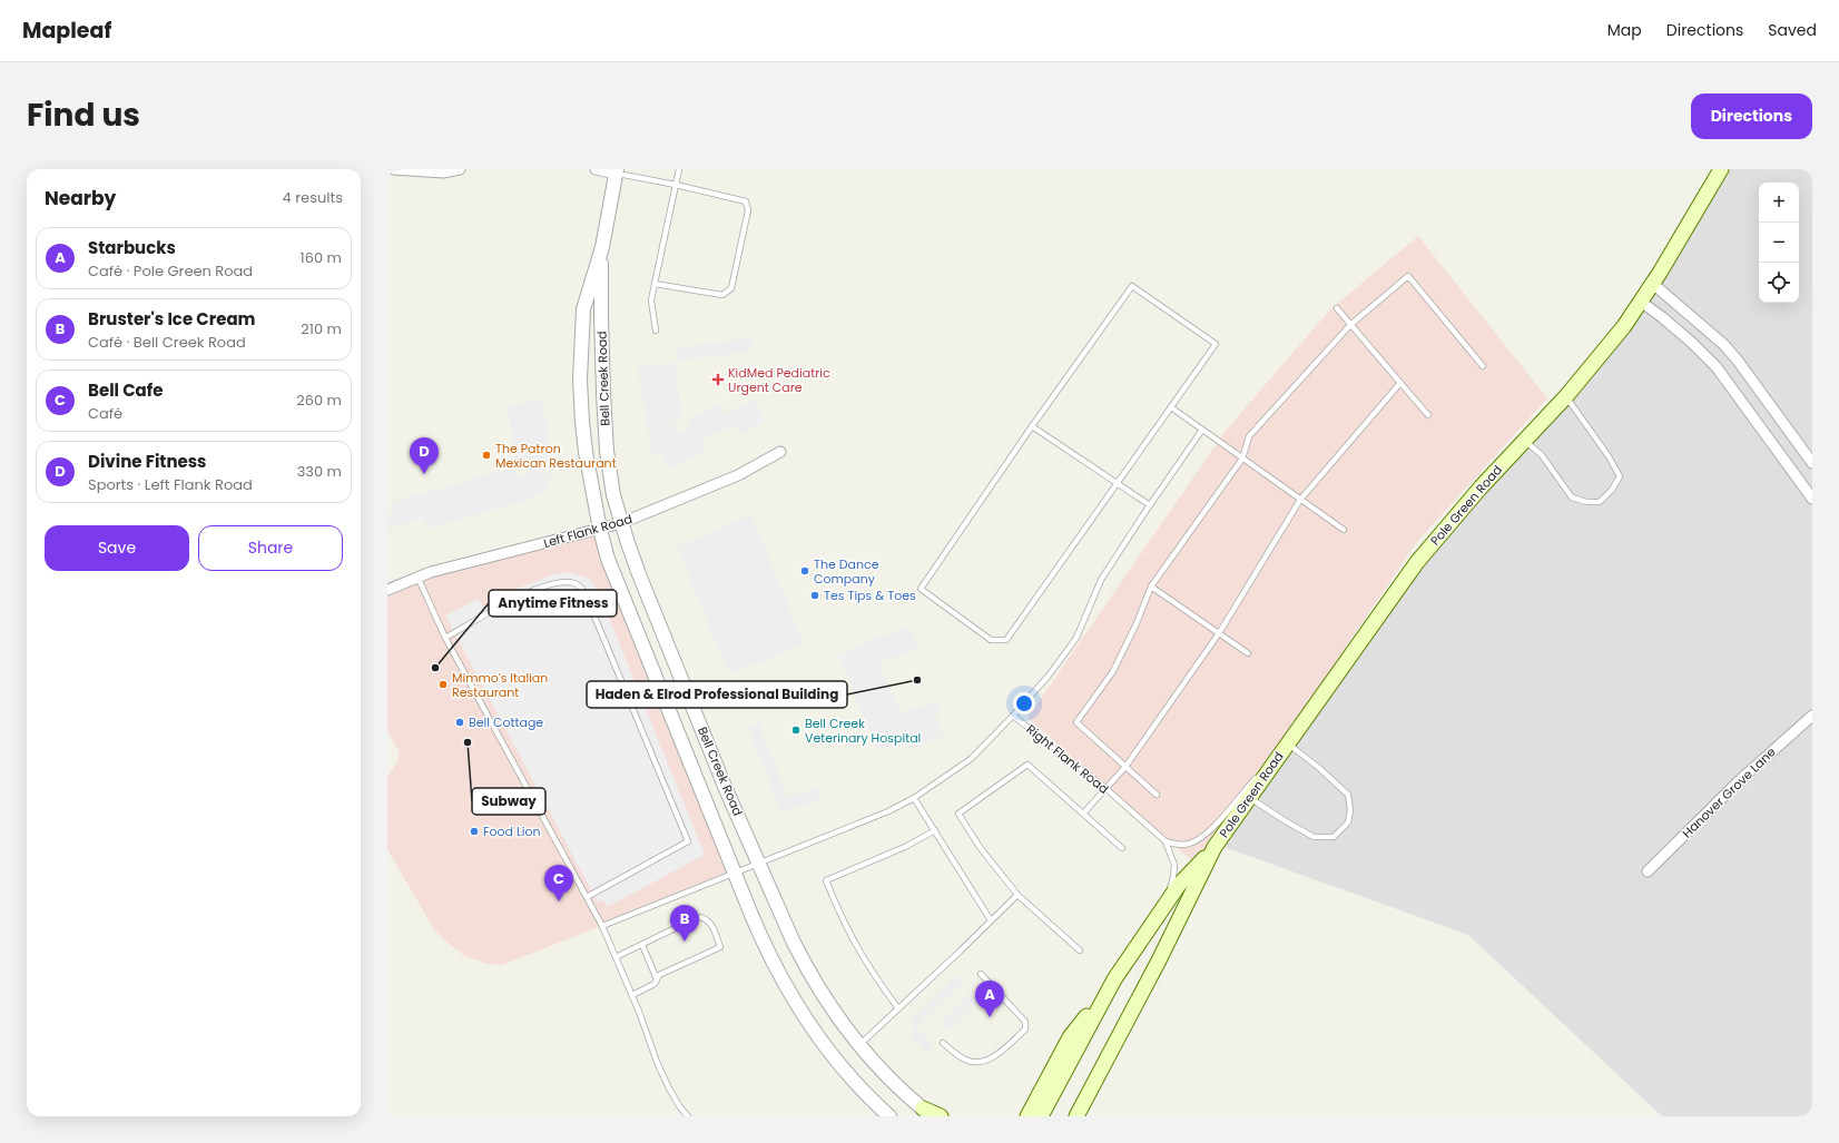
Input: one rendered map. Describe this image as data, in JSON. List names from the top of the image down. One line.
{"streets":{"main road":["Pole Green Road"],"street":["Bell Creek Road","Left Flank Road","Hanover Grove Lane"],"lane":["Right Flank Road"]},"crossings":[["Bell Creek Road","Left Flank Road"]],"places":{"health":["KidMed Pediatric Urgent Care"],"other":["The Patron Mexican Restaurant","The Dance Company","Tes Tips & Toes","Anytime Fitness","Haden & Elrod Professional Building","Mimmo's Italian Restaurant","Bell Cottage","Bell Creek Veterinary Hospital","Subway","Food Lion"]},"page":{"header":"Mapleaf","nav":["Map","Directions","Saved"],"title":"Find us","buttons":["Directions",["Save","Share"]],"heading":["Nearby","4 results"],"map_buttons":["+","−"],"list":[{"mark":"A","name":"Starbucks","note":"Café · Pole Green Road","value":"160 m"},{"mark":"B","name":"Bruster's Ice Cream","note":"Café · Bell Creek Road","value":"210 m"},{"mark":"C","name":"Bell Cafe","note":"Café","value":"260 m"},{"mark":"D","name":"Divine Fitness","note":"Sports · Left Flank Road","value":"330 m"}],"pins":["D","C","B","A"]}}
